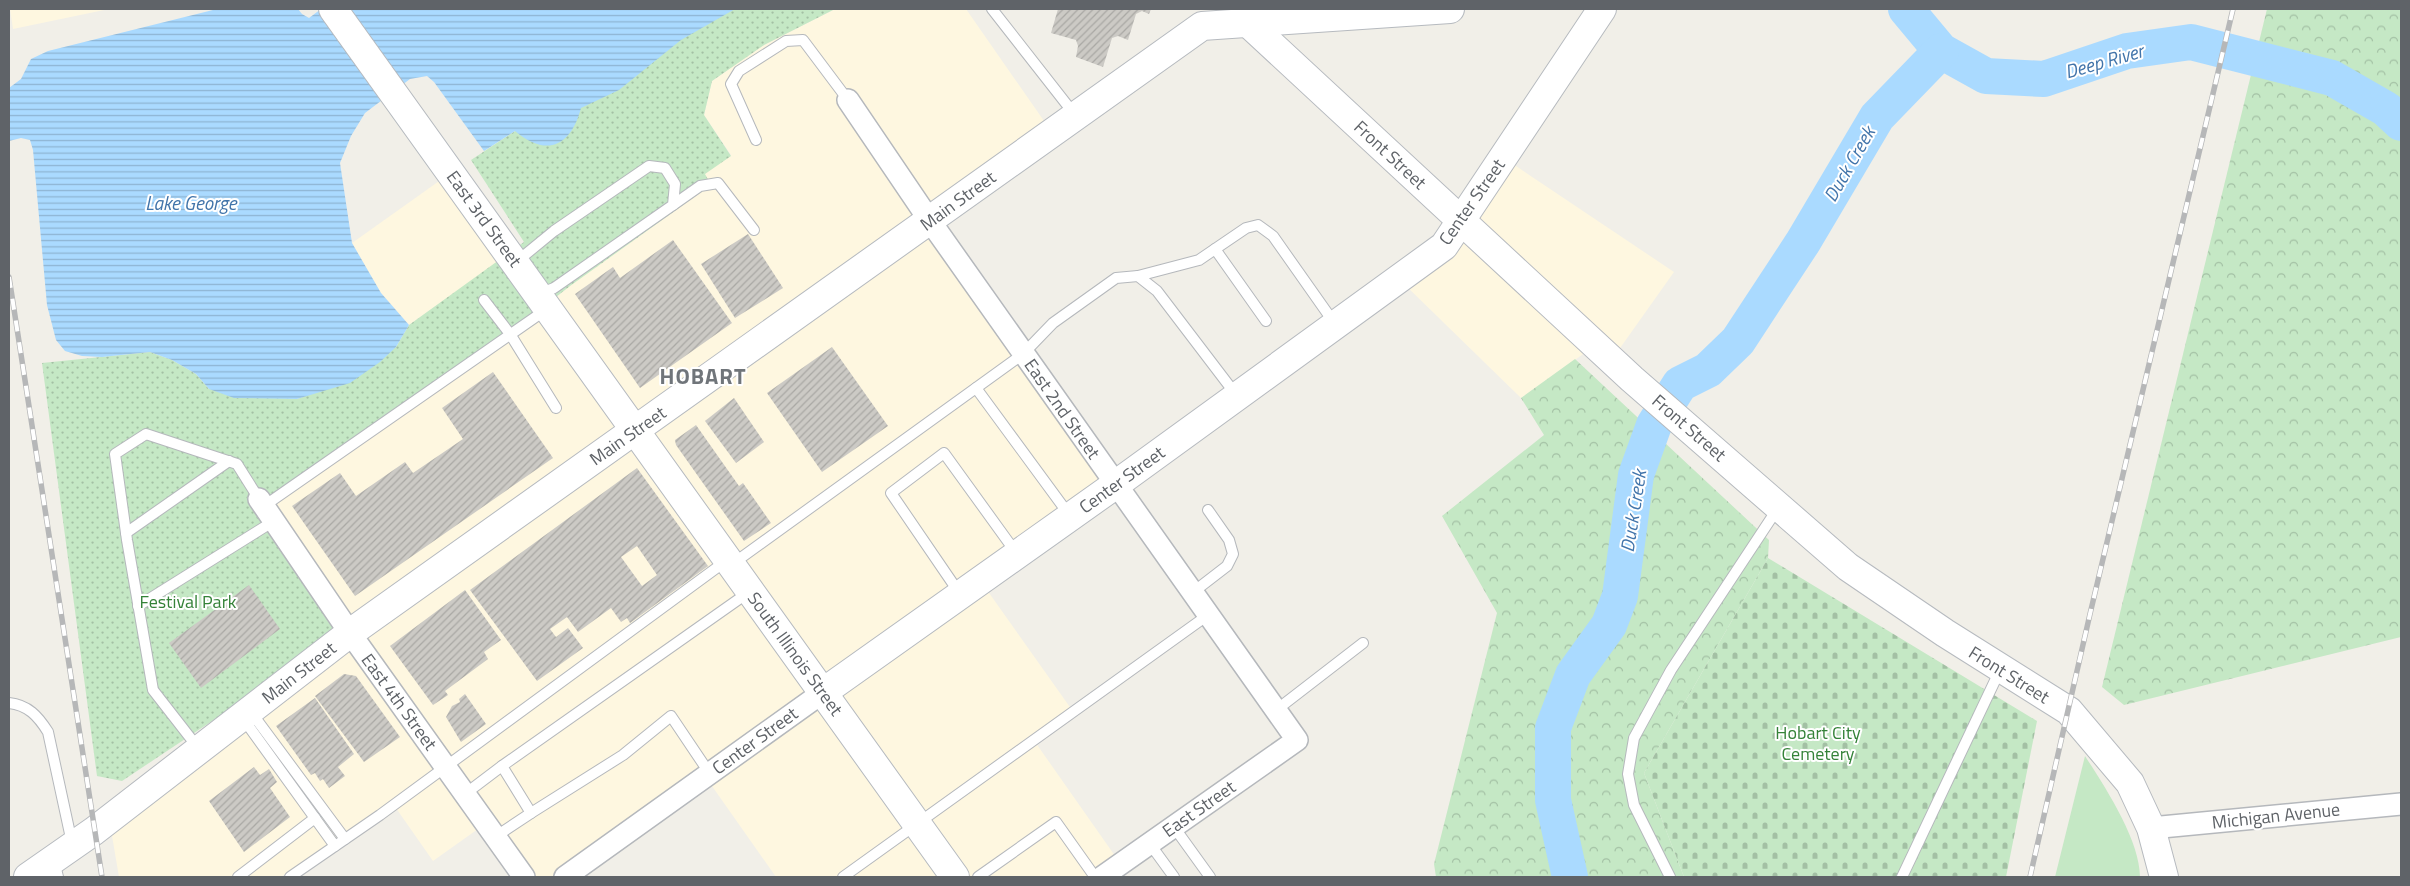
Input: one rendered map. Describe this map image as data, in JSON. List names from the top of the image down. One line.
{"streets":{"street":["Front Street","Main Street","Center Street","East 3rd Street","East 2nd Street","South Illinois Street","East 4th Street","East Street","Michigan Avenue"]},"crossings":[["Front Street","Main Street"],["Front Street","Center Street"],["Front Street","Michigan Avenue"],["Main Street","East 3rd Street"],["Main Street","East 2nd Street"],["Main Street","South Illinois Street"],["Main Street","East 4th Street"],["Center Street","East 2nd Street"],["Center Street","South Illinois Street"],["East 3rd Street","South Illinois Street"],["East 2nd Street","East Street"]],"districts":["HOBART"],"water":["Deep River","Duck Creek","Lake George"],"parks":["Festival Park","Hobart City Cemetery"]}
